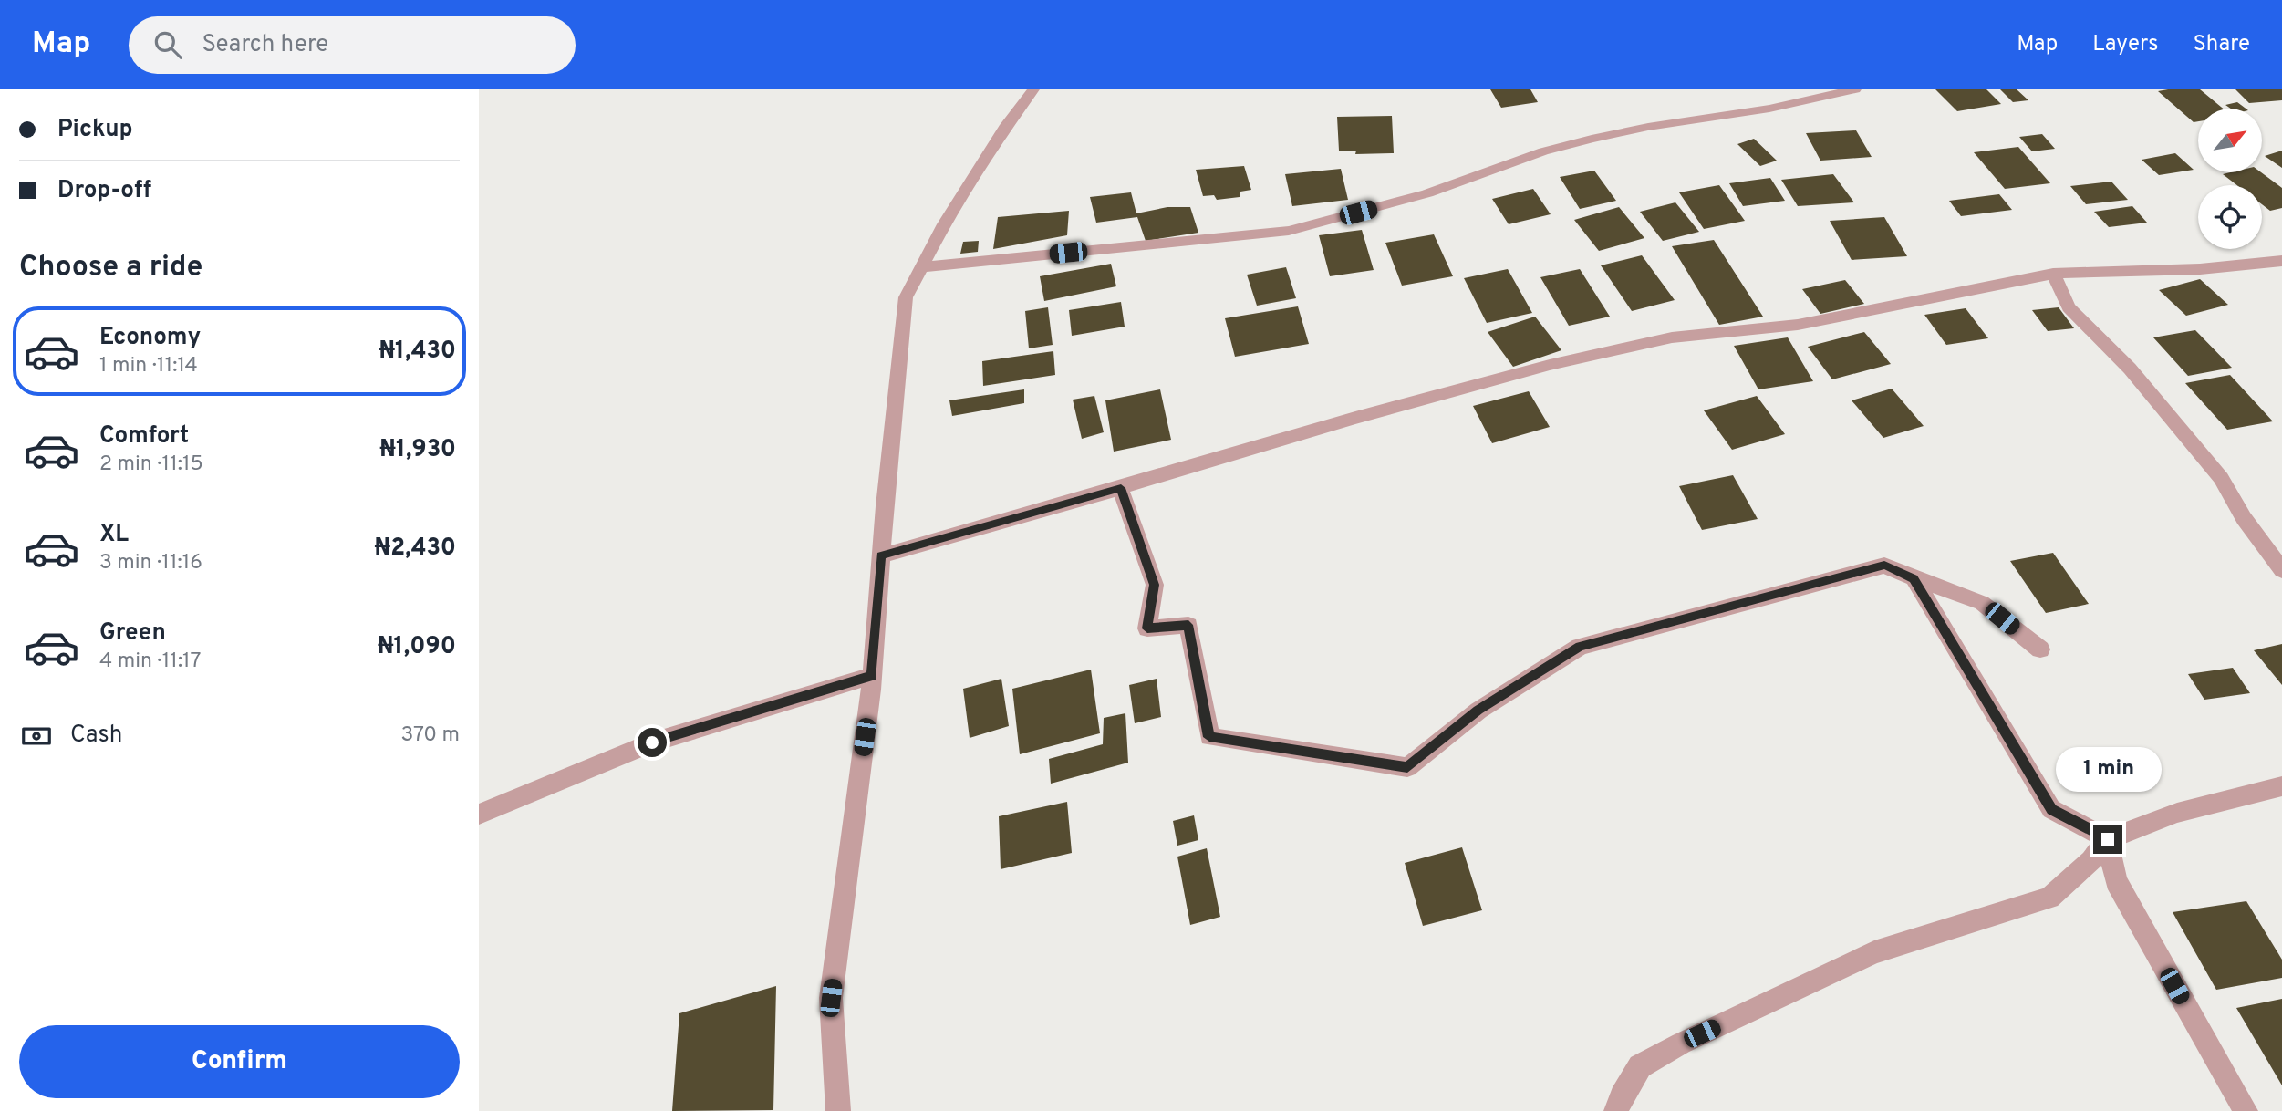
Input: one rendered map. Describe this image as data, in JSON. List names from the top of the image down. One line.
{"north":"top right","page":{"header":"Map","search":"Search here","nav":["Map","Layers","Share"],"banner":["Pickup","Drop-off"],"heading":"Choose a ride","list":[{"name":"Economy","note":"1 min · 11:14","value":"₦1,430"},{"name":"Comfort","note":"2 min · 11:15","value":"₦1,930"},{"name":"XL","note":"3 min · 11:16","value":"₦2,430"},{"name":"Green","note":"4 min · 11:17","value":"₦1,090"}],"pay":["Cash","370 m"],"bubble":"1 min","buttons":"Confirm"}}
